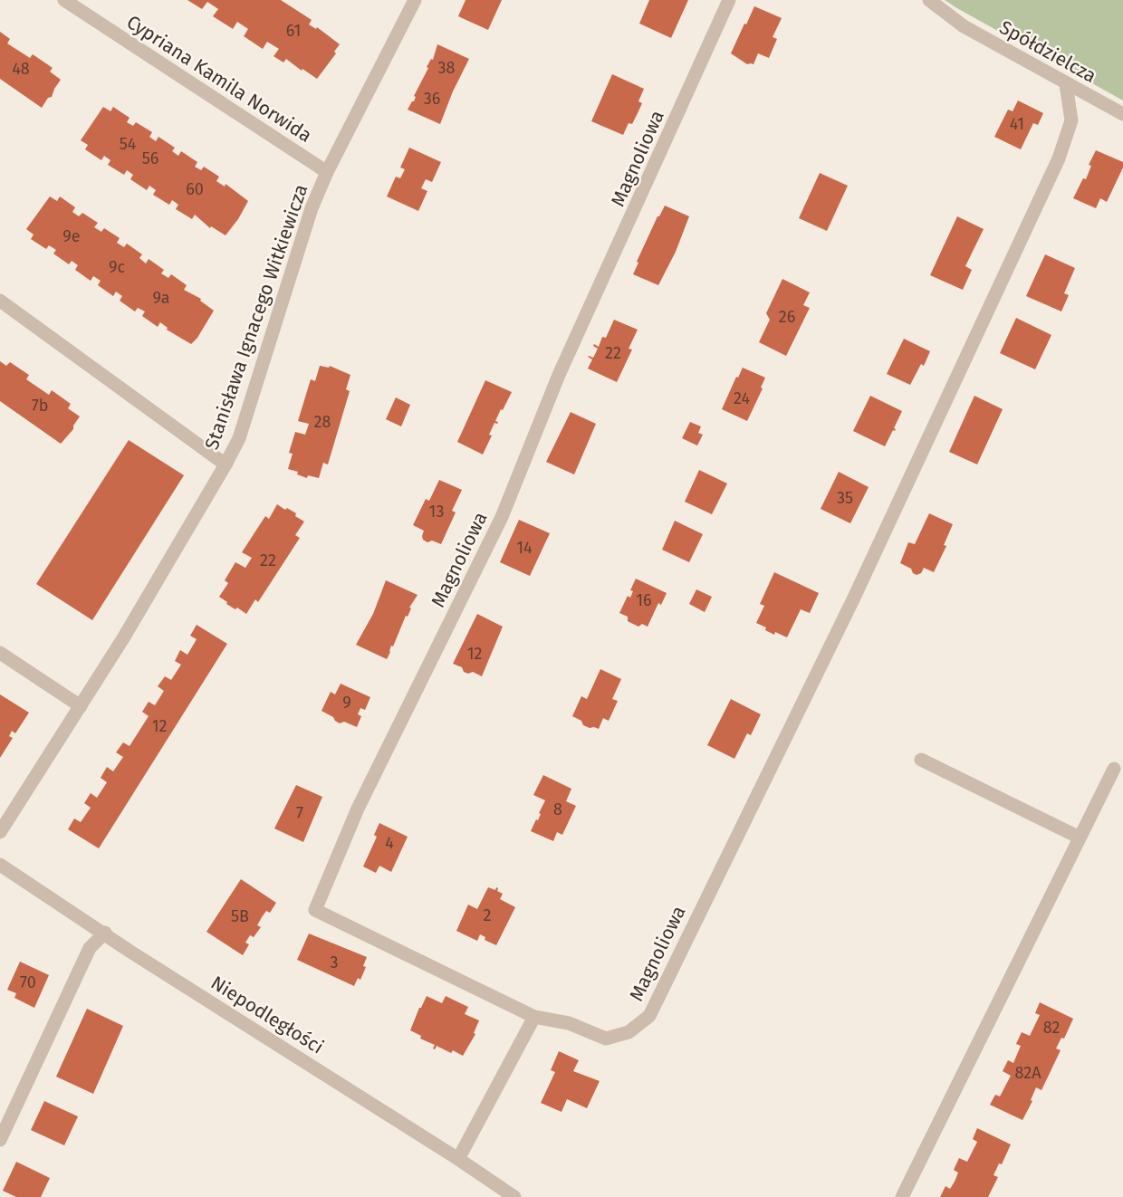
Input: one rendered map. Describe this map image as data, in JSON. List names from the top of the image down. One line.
{"streets":{"street":["Spółdzielcza","Cypriana Kamila Norwida","Magnoliowa","Stanisława Ignacego Witkiewicza","Niepodległości"]},"crossings":[["Spółdzielcza","Magnoliowa"],["Cypriana Kamila Norwida","Stanisława Ignacego Witkiewicza"]],"house_numbers":["61","38","48","36","41","54","56","60","9e","9c","9a","26","22","24","7b","28","35","13","14","22","16","12","9","12","8","7","4","2","5B","3","70","82","82A"]}
